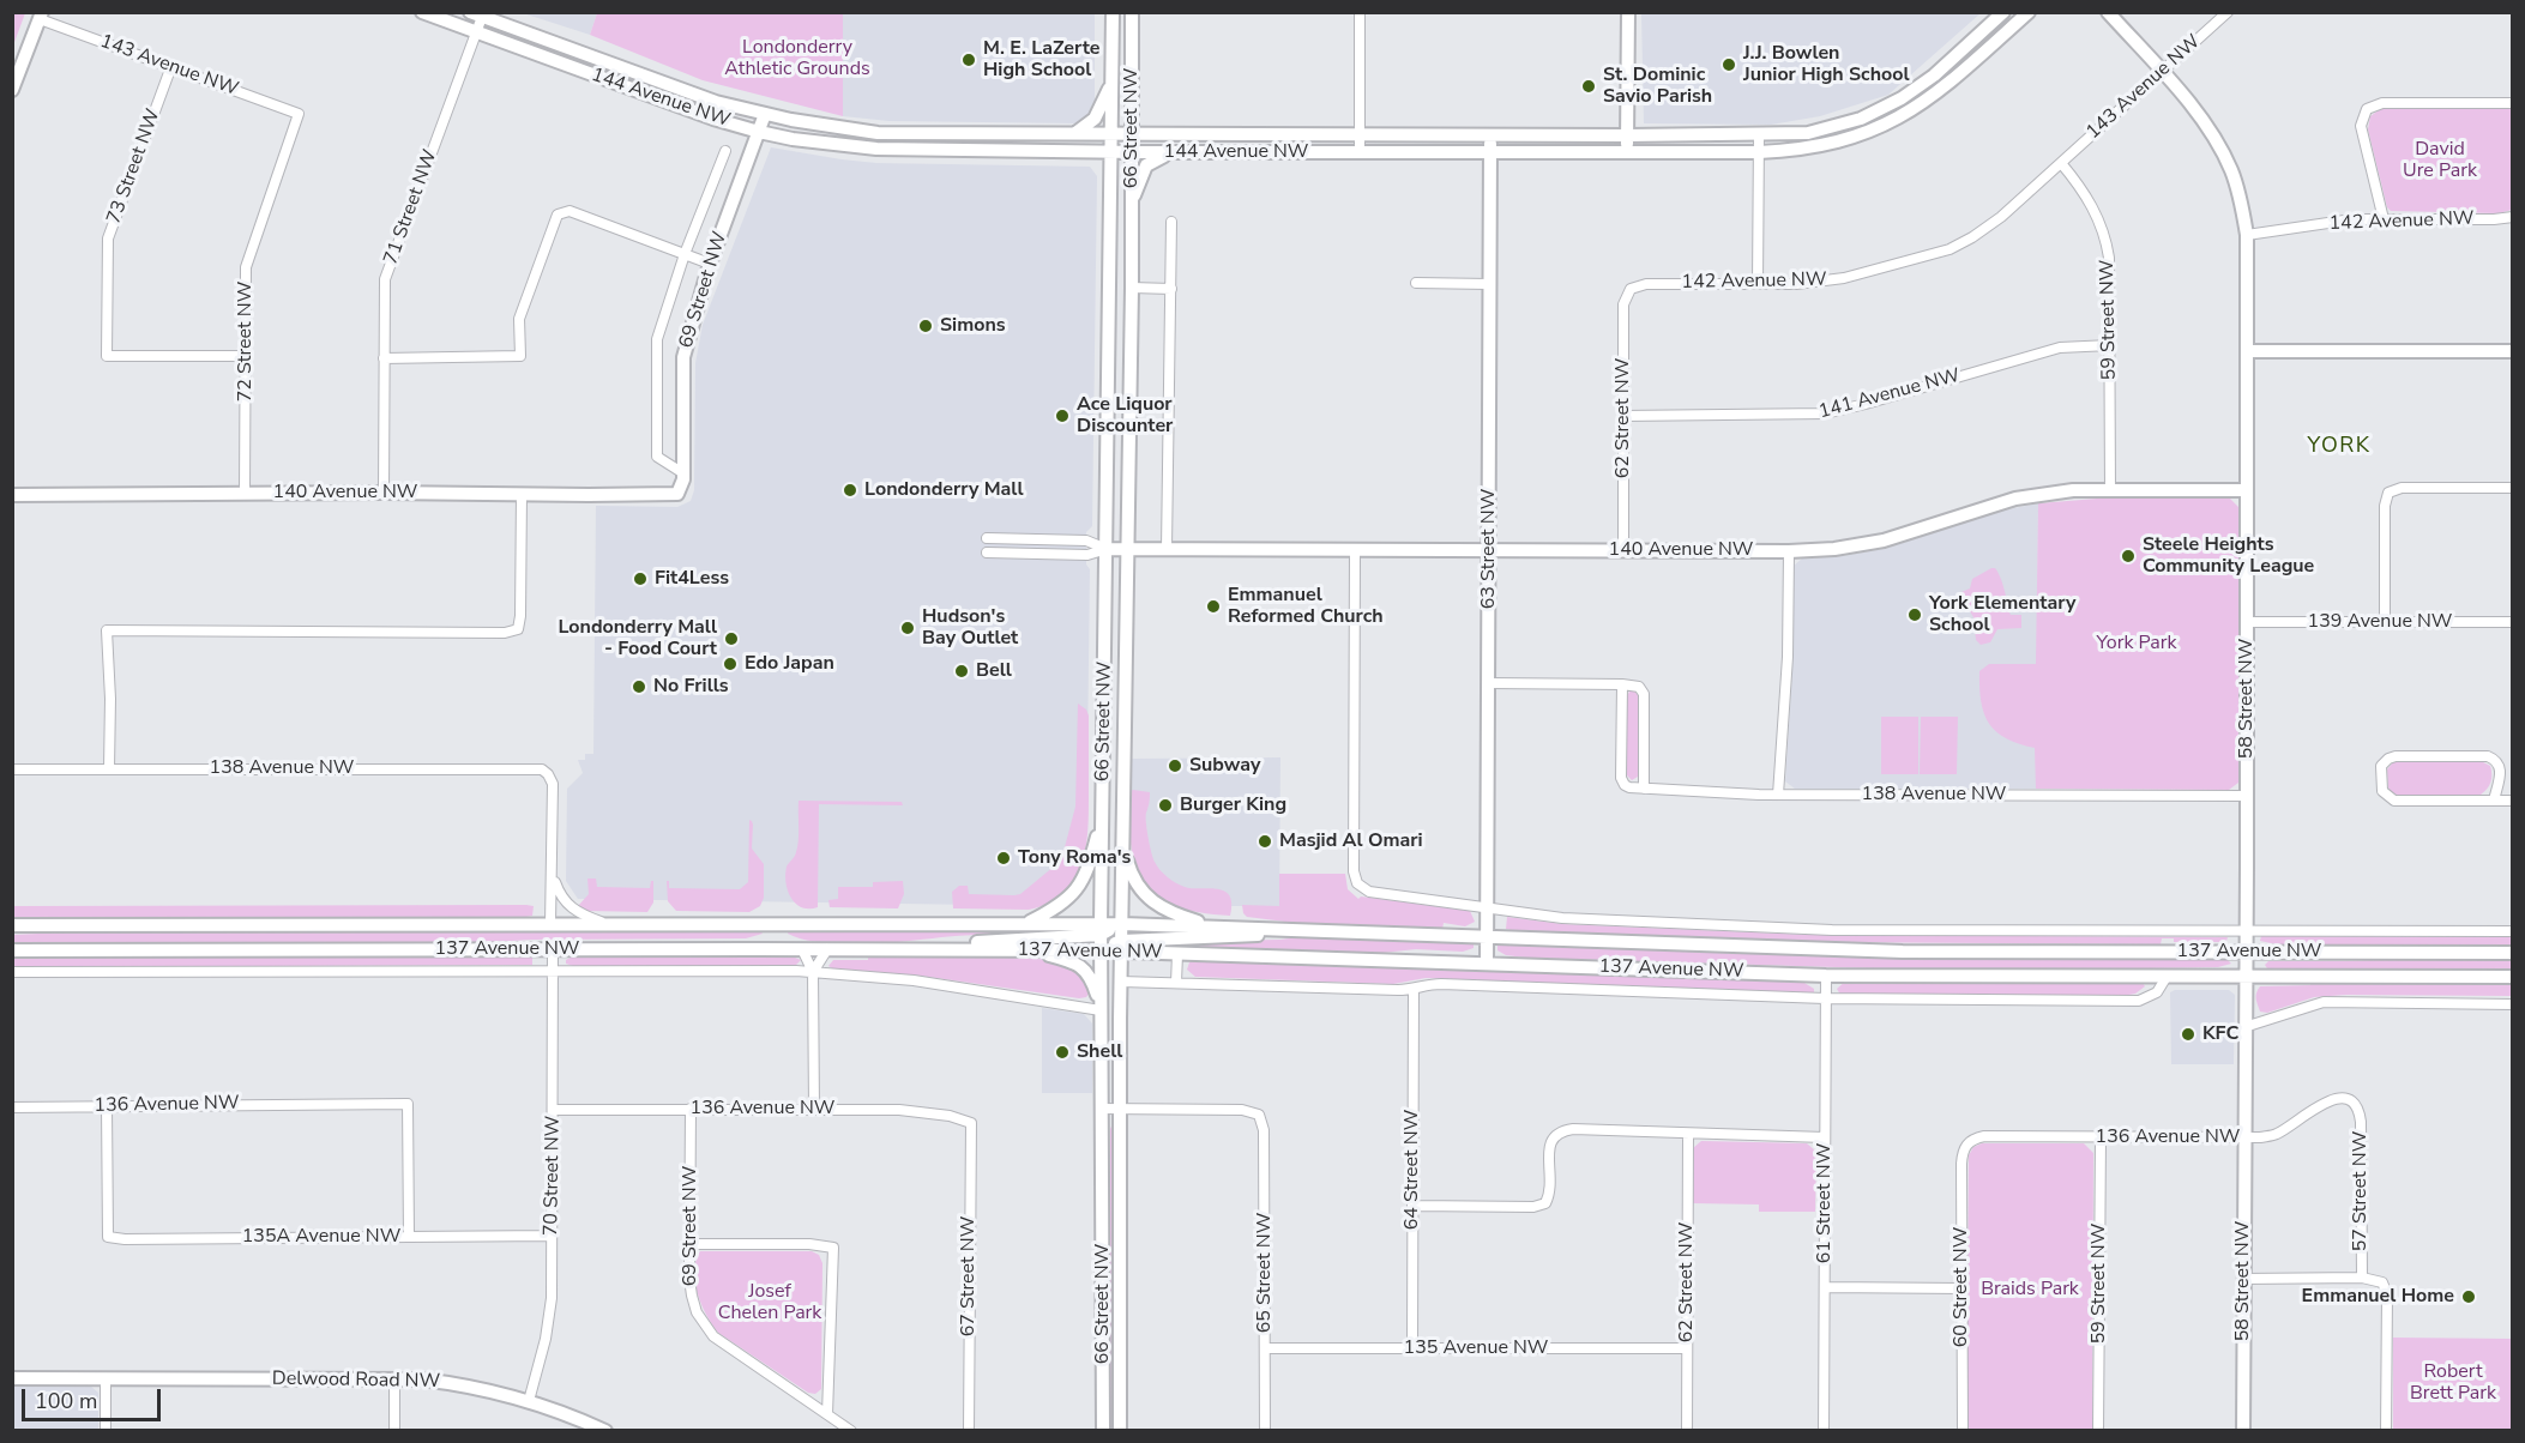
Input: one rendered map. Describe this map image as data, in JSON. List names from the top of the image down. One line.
{"streets":{"street":["143 Avenue NW","144 Avenue NW","66 Street NW","73 Street NW","71 Street NW","142 Avenue NW","69 Street NW","59 Street NW","72 Street NW","141 Avenue NW","62 Street NW","140 Avenue NW","63 Street NW","139 Avenue NW","58 Street NW","138 Avenue NW","137 Avenue NW","136 Avenue NW","64 Street NW","70 Street NW","57 Street NW","61 Street NW","135A Avenue NW","65 Street NW","67 Street NW","60 Street NW","135 Avenue NW","Delwood Road NW"]},"crossings":[["143 Avenue NW","73 Street NW"],["143 Avenue NW","142 Avenue NW"],["143 Avenue NW","59 Street NW"],["143 Avenue NW","72 Street NW"],["143 Avenue NW","58 Street NW"],["144 Avenue NW","66 Street NW"],["144 Avenue NW","71 Street NW"],["144 Avenue NW","69 Street NW"],["144 Avenue NW","63 Street NW"],["66 Street NW","140 Avenue NW"],["66 Street NW","137 Avenue NW"],["66 Street NW","65 Street NW"],["73 Street NW","72 Street NW"],["71 Street NW","140 Avenue NW"],["142 Avenue NW","59 Street NW"],["142 Avenue NW","62 Street NW"],["142 Avenue NW","58 Street NW"],["69 Street NW","140 Avenue NW"],["69 Street NW","136 Avenue NW"],["59 Street NW","141 Avenue NW"],["59 Street NW","140 Avenue NW"],["59 Street NW","136 Avenue NW"],["72 Street NW","140 Avenue NW"],["141 Avenue NW","62 Street NW"],["62 Street NW","140 Avenue NW"],["62 Street NW","135 Avenue NW"],["140 Avenue NW","63 Street NW"],["140 Avenue NW","58 Street NW"],["140 Avenue NW","137 Avenue NW"],["63 Street NW","137 Avenue NW"],["139 Avenue NW","58 Street NW"],["58 Street NW","138 Avenue NW"],["58 Street NW","137 Avenue NW"],["58 Street NW","136 Avenue NW"],["138 Avenue NW","137 Avenue NW"],["137 Avenue NW","64 Street NW"],["137 Avenue NW","70 Street NW"],["137 Avenue NW","61 Street NW"],["136 Avenue NW","70 Street NW"],["136 Avenue NW","57 Street NW"],["136 Avenue NW","135A Avenue NW"],["136 Avenue NW","67 Street NW"],["136 Avenue NW","60 Street NW"],["64 Street NW","135 Avenue NW"],["70 Street NW","135A Avenue NW"],["70 Street NW","Delwood Road NW"],["65 Street NW","135 Avenue NW"]],"districts":["YORK"],"parks":["Londonderry Athletic Grounds","David Ure Park","York Park","Braids Park","Josef Chelen Park","Robert Brett Park"],"places":["M. E. LaZerte High School","J.J. Bowlen Junior High School","St. Dominic Savio Parish","Simons","Ace Liquor Discounter","Londonderry Mall","Steele Heights Community League","Fit4Less","Emmanuel Reformed Church","York Elementary School","Hudson's Bay Outlet","Londonderry Mall - Food Court","Edo Japan","Bell","No Frills","Subway","Burger King","Masjid Al Omari","Tony Roma's","KFC","Shell","Emmanuel Home"],"scale_bar":"100 m"}
